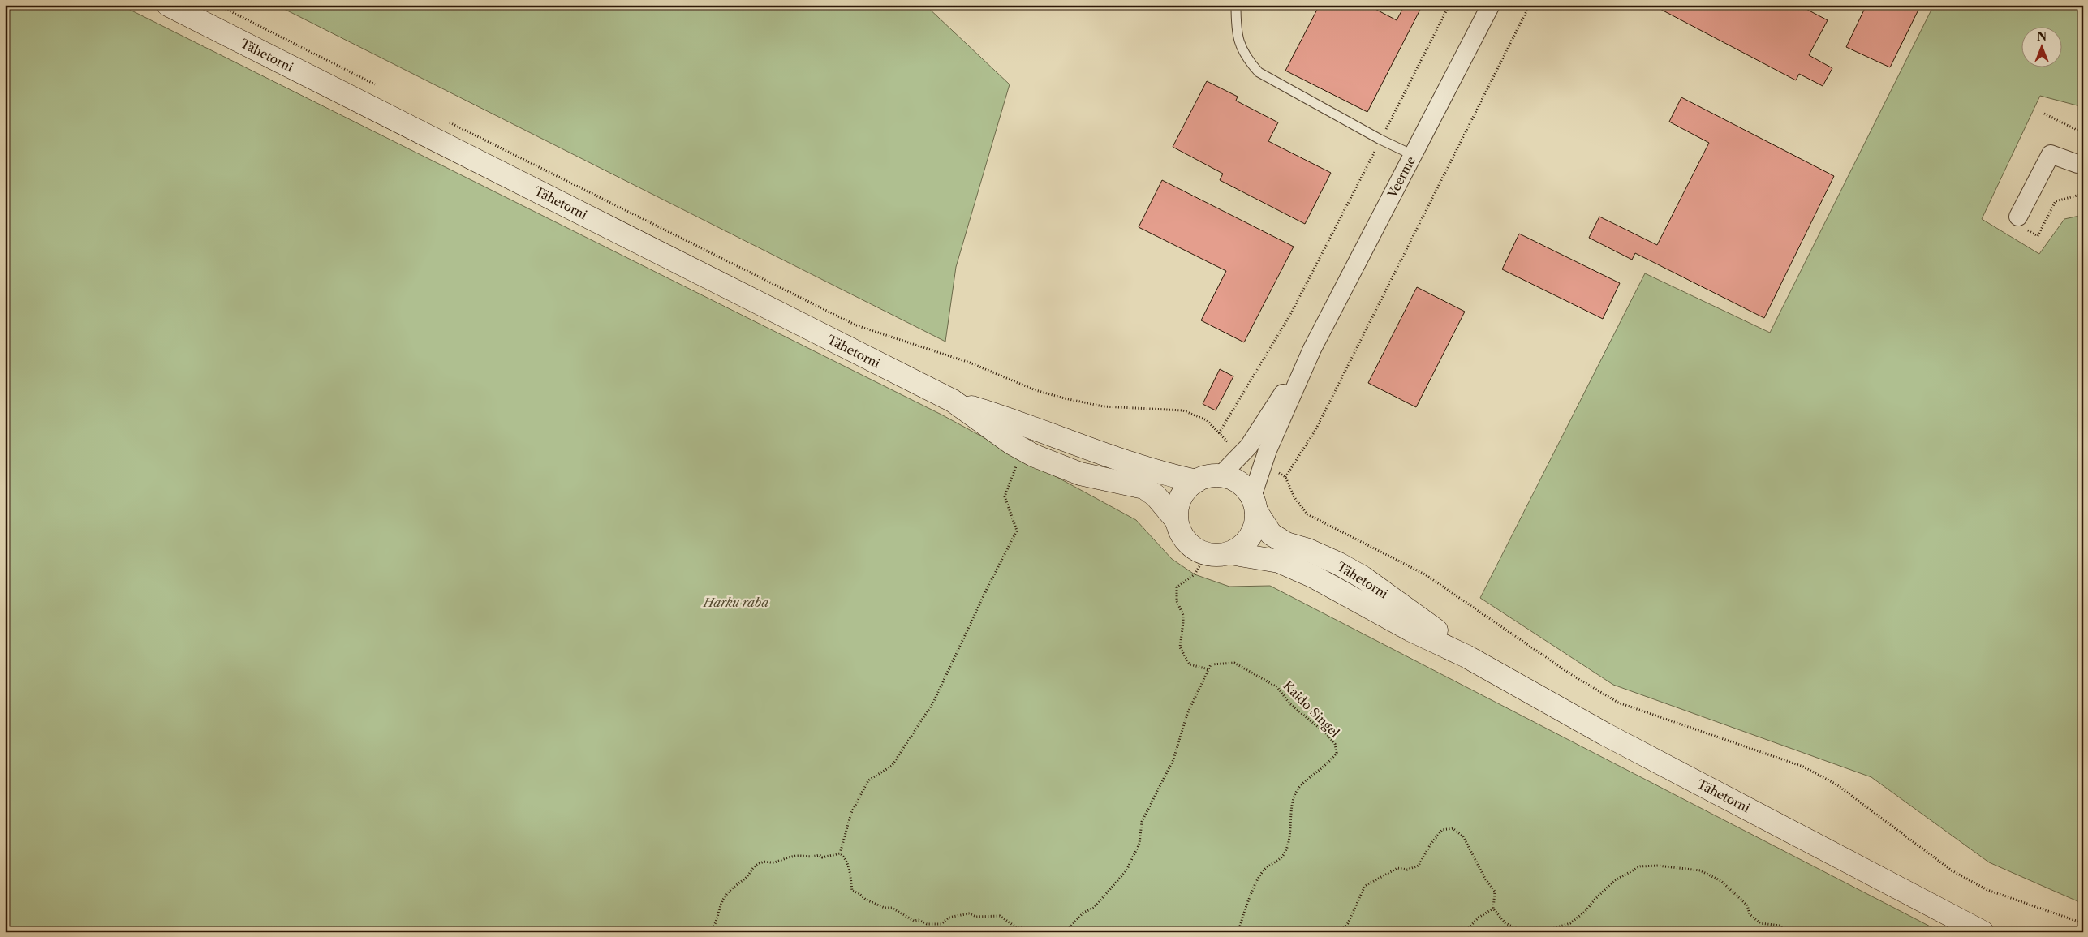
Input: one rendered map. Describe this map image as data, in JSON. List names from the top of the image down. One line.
{"streets":{"street":["Tähetorni","Veerme"],"path":["Kaido Singel"]},"crossings":[["Tähetorni","Veerme"]],"parks":["Harku raba"],"north":"top"}
